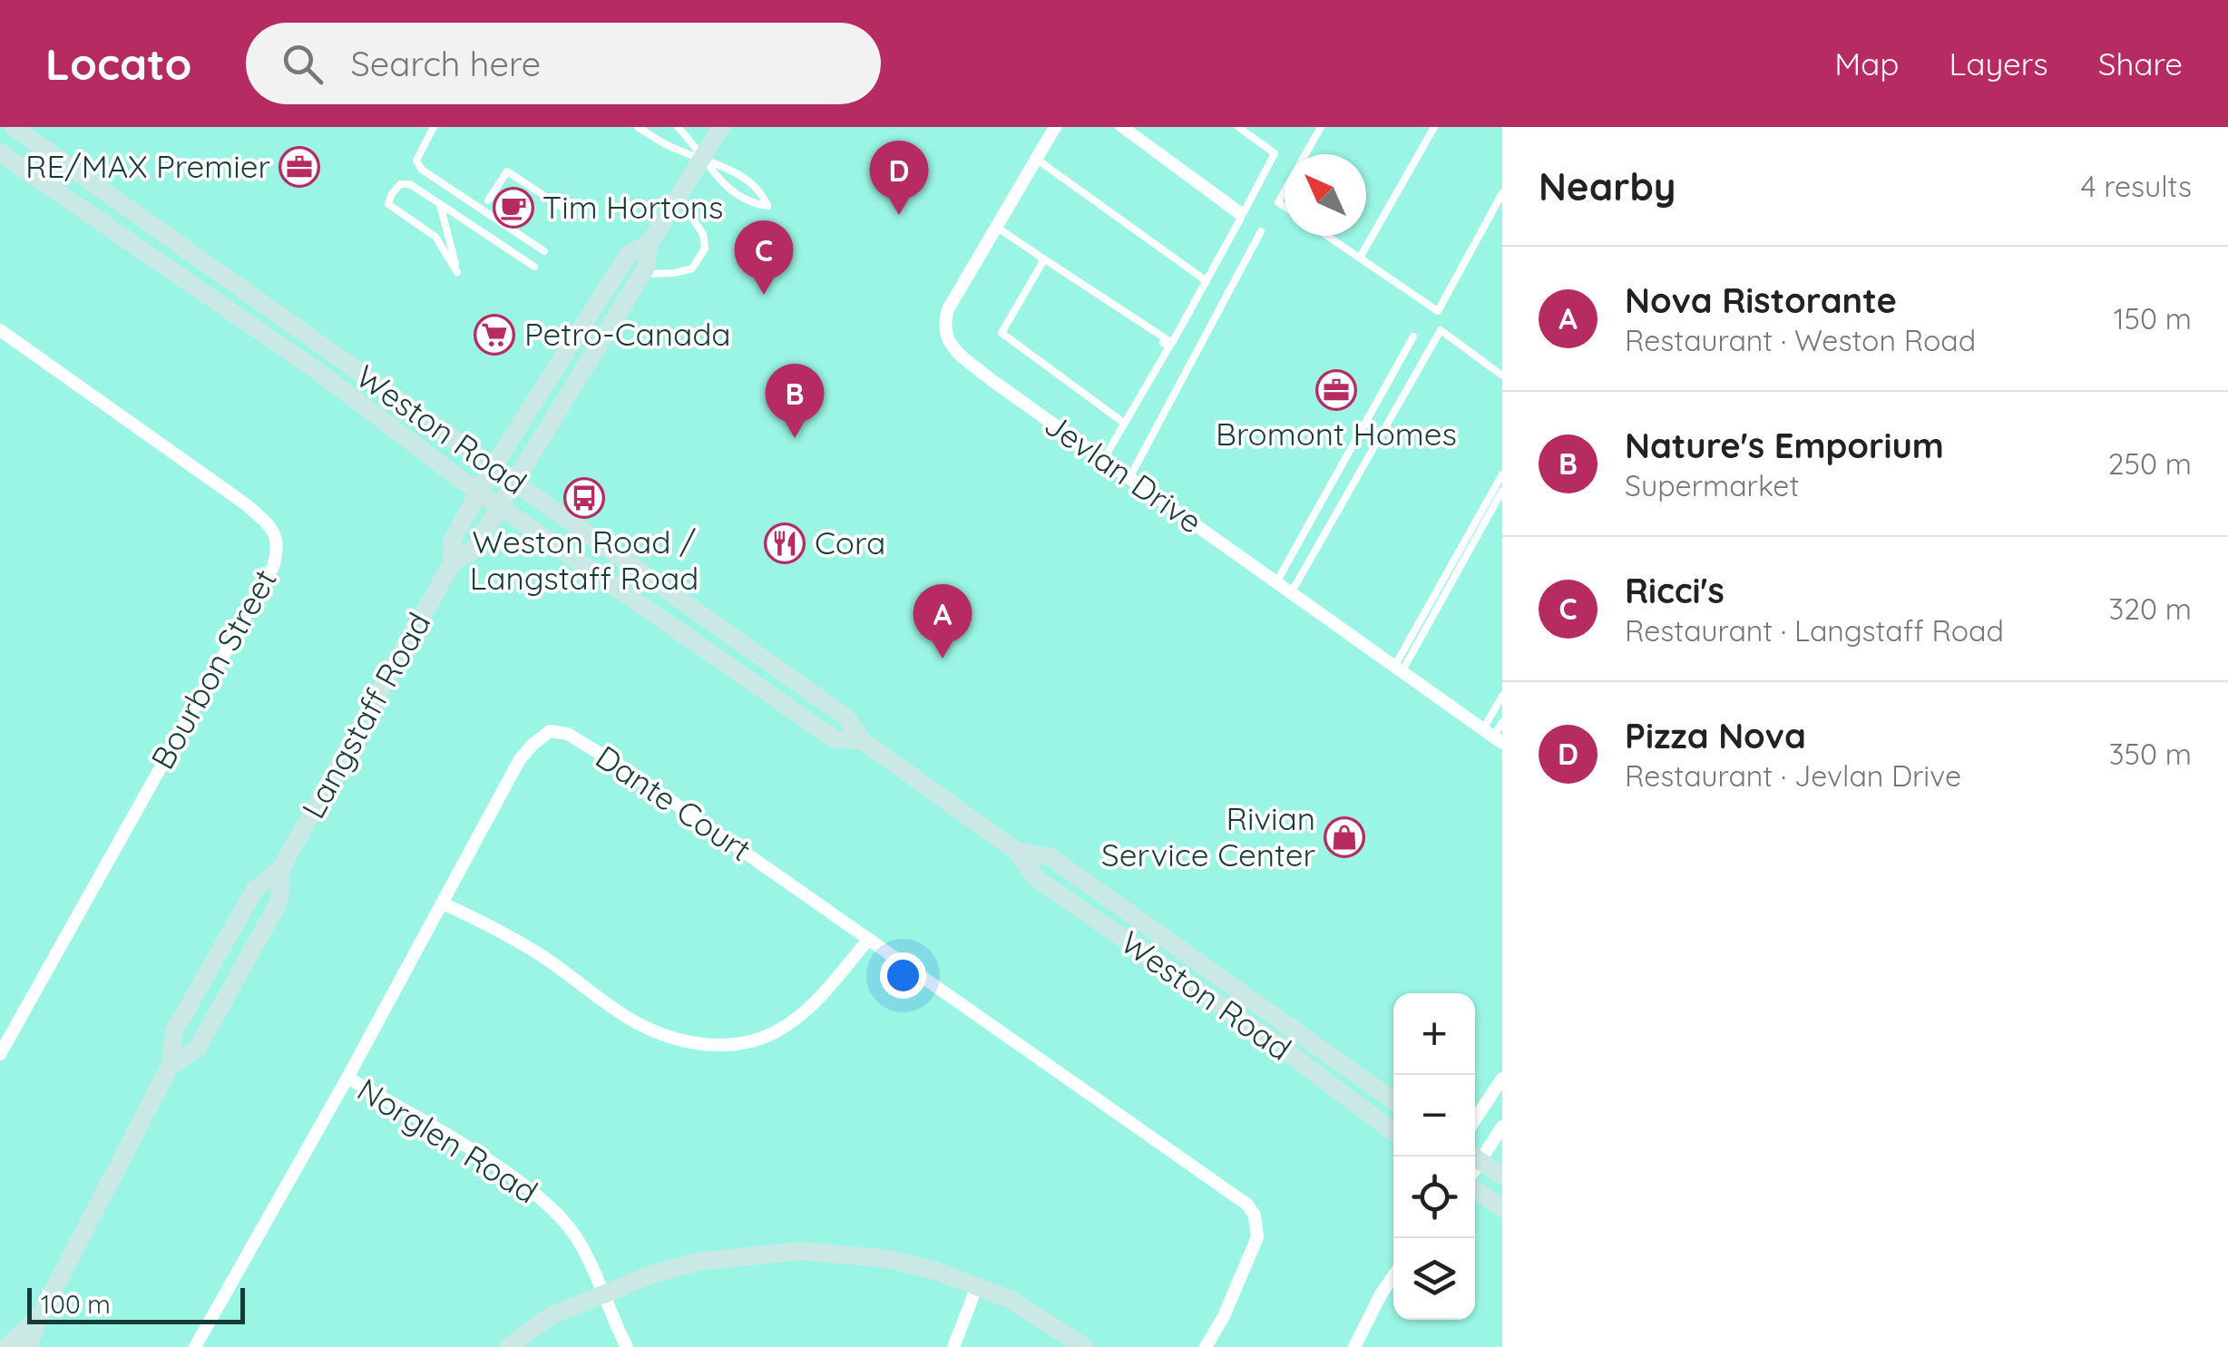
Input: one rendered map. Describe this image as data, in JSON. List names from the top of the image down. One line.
{"streets":{"main road":["Weston Road","Langstaff Road"],"street":["Jevlan Drive","Bourbon Street","Dante Court","Norglen Road"]},"crossings":[["Weston Road","Langstaff Road"],["Dante Court","Norglen Road"]],"places":{"office":["RE/MAX Premier","Bromont Homes"],"cafe":["Tim Hortons"],"supermarket":["Petro-Canada"],"bus stop":["Weston Road / Langstaff Road"],"restaurant":["Cora"],"shop":["Rivian Service Center"]},"scale_bar":"100 m","north":"top left","page":{"header":"Locato","search":"Search here","nav":["Map","Layers","Share"],"heading":["Nearby","4 results"],"pins":["D","C","B","A"],"list":[{"mark":"A","name":"Nova Ristorante","note":"Restaurant · Weston Road","value":"150 m"},{"mark":"B","name":"Nature's Emporium","note":"Supermarket","value":"250 m"},{"mark":"C","name":"Ricci's","note":"Restaurant · Langstaff Road","value":"320 m"},{"mark":"D","name":"Pizza Nova","note":"Restaurant · Jevlan Drive","value":"350 m"}],"map_buttons":["+","−"],"scale":"100 m"}}
